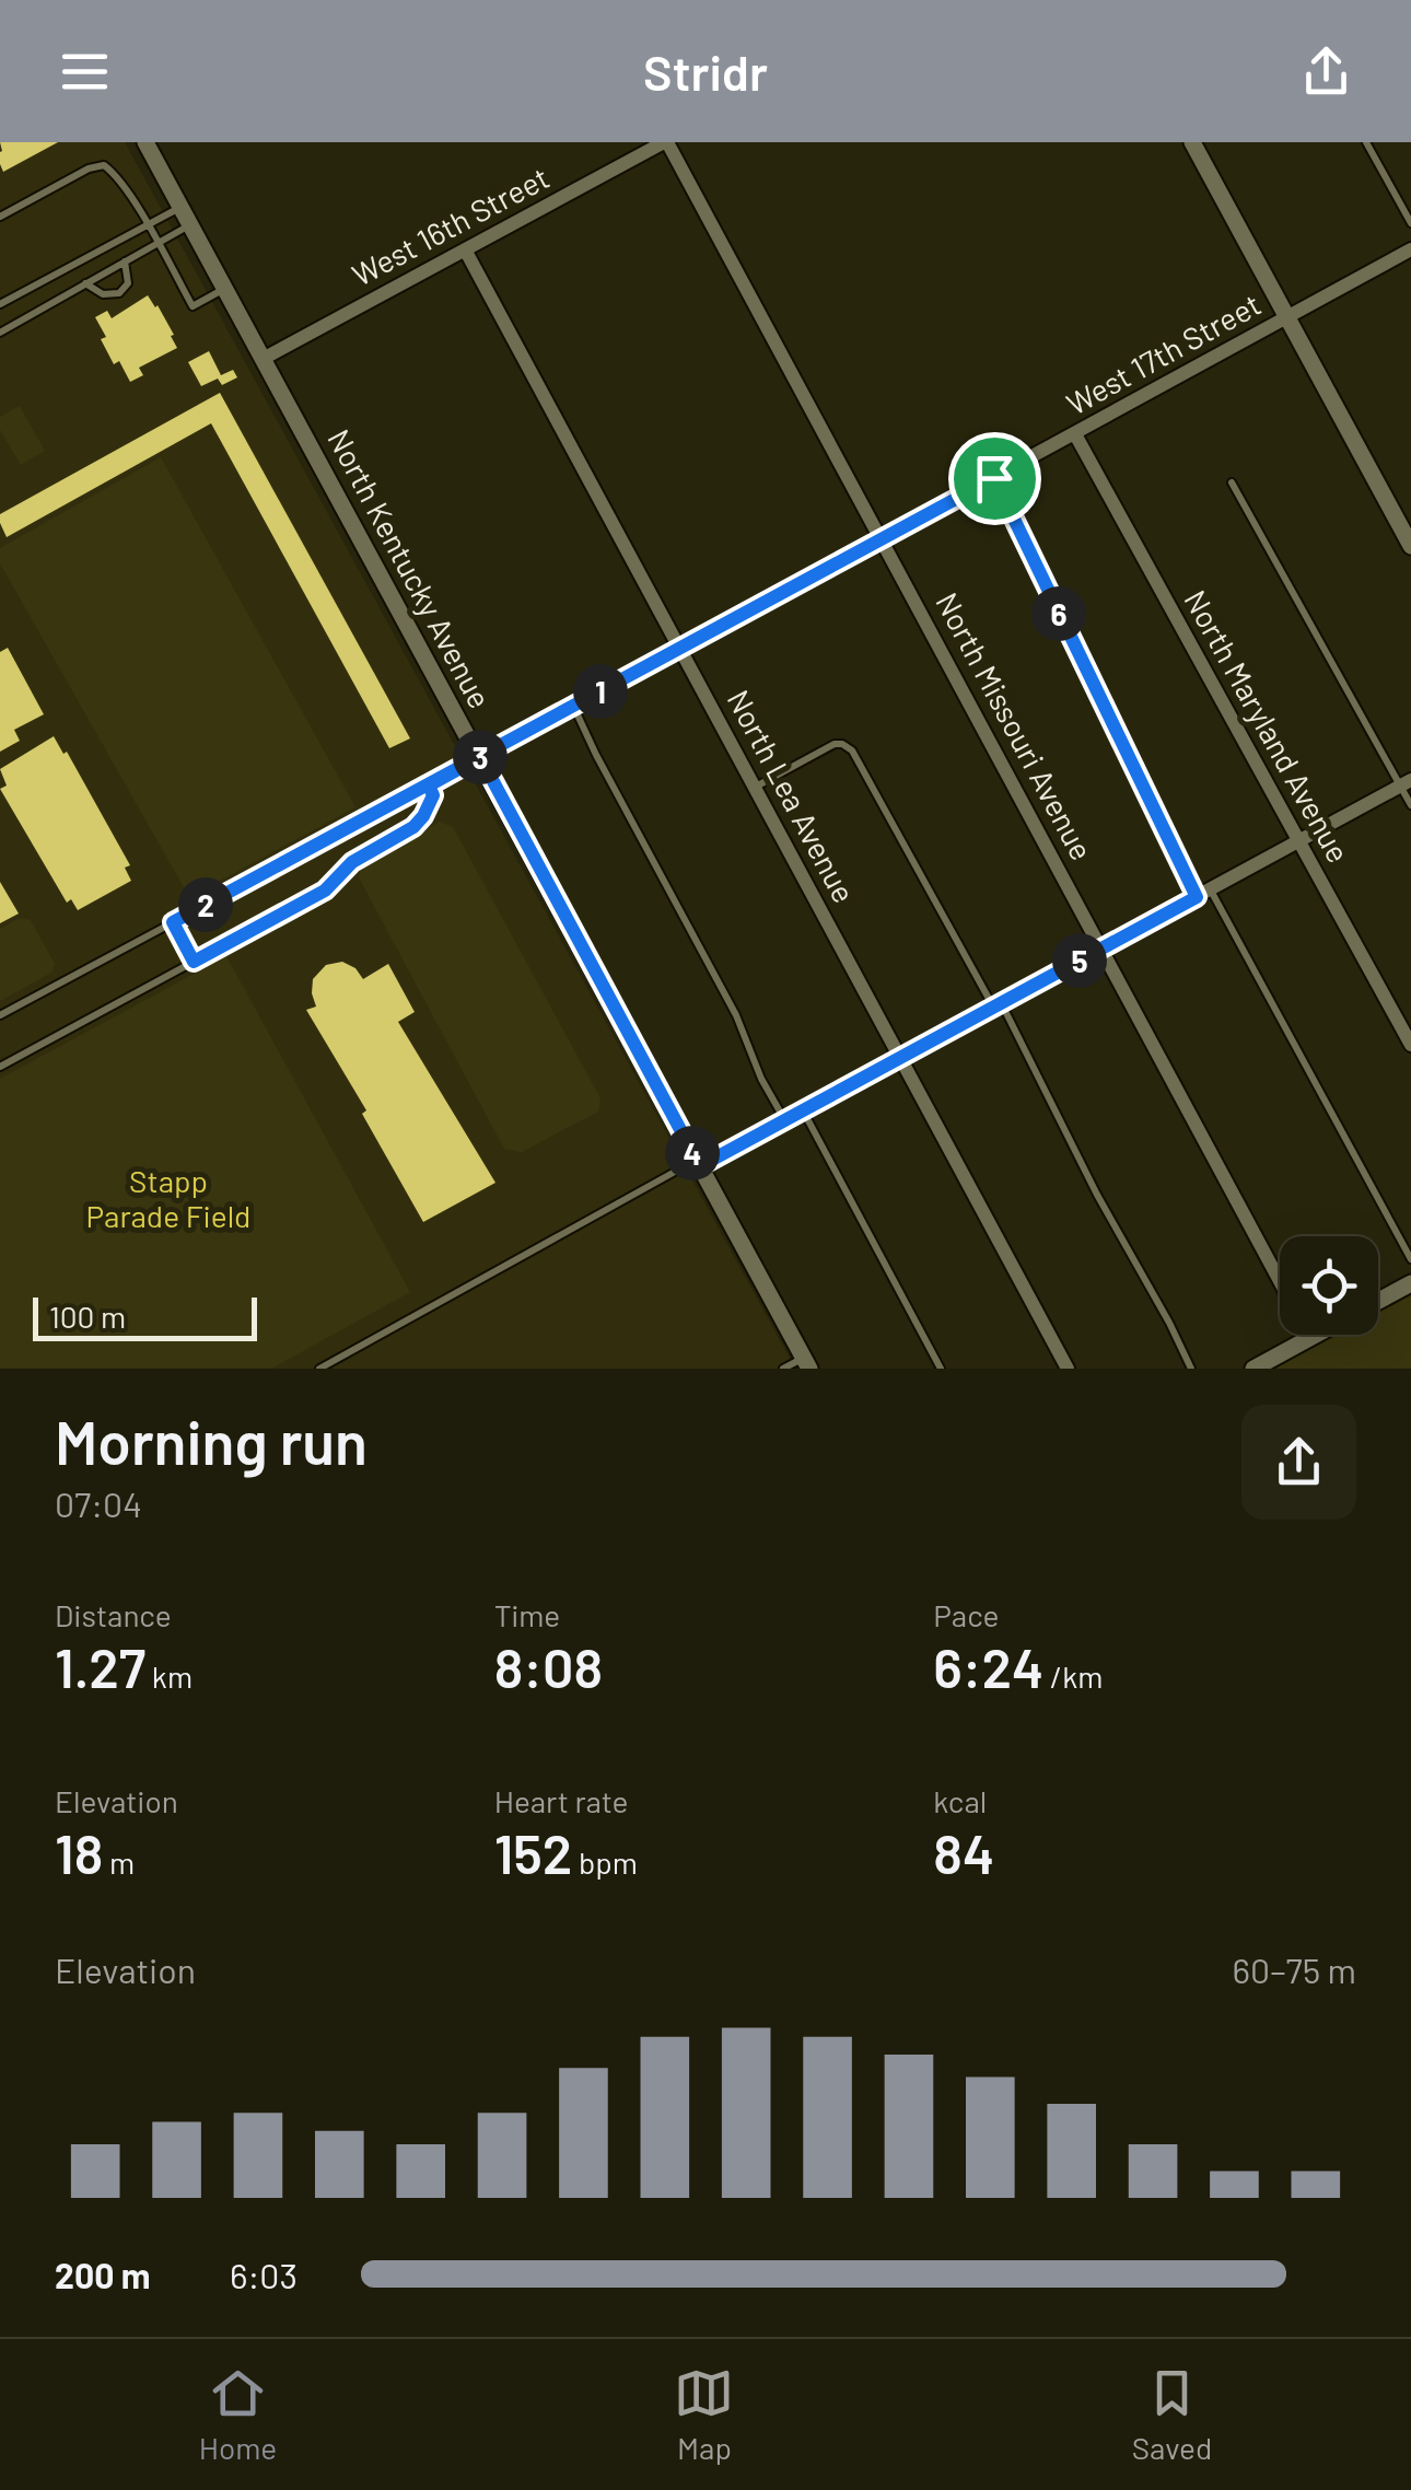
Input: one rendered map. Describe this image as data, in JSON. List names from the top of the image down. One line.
{"streets":{"street":["West 16th Street","West 17th Street","North Kentucky Avenue","North Missouri Avenue","North Maryland Avenue","North Lea Avenue"]},"crossings":[["West 16th Street","North Kentucky Avenue"],["West 16th Street","North Missouri Avenue"],["West 16th Street","North Lea Avenue"],["West 17th Street","North Kentucky Avenue"],["West 17th Street","North Missouri Avenue"],["West 17th Street","North Maryland Avenue"],["West 17th Street","North Lea Avenue"]],"parks":["Stapp Parade Field"],"scale_bar":"100 m","page":{"header":"Stridr","pins":["6","1","3","2","5","4"],"scale":"100 m","heading":["Morning run","07:04"],"stats":[["Distance","1.27 km"],["Time","8:08"],["Pace","6:24 /km"],["Elevation","18 m"],["Heart rate","152 bpm"],["kcal","84"]],"chart":["Elevation","60–75 m"],"list":[{"name":"200 m","note":"6:03"}],"tabs":["Home","Map","Saved"]}}
